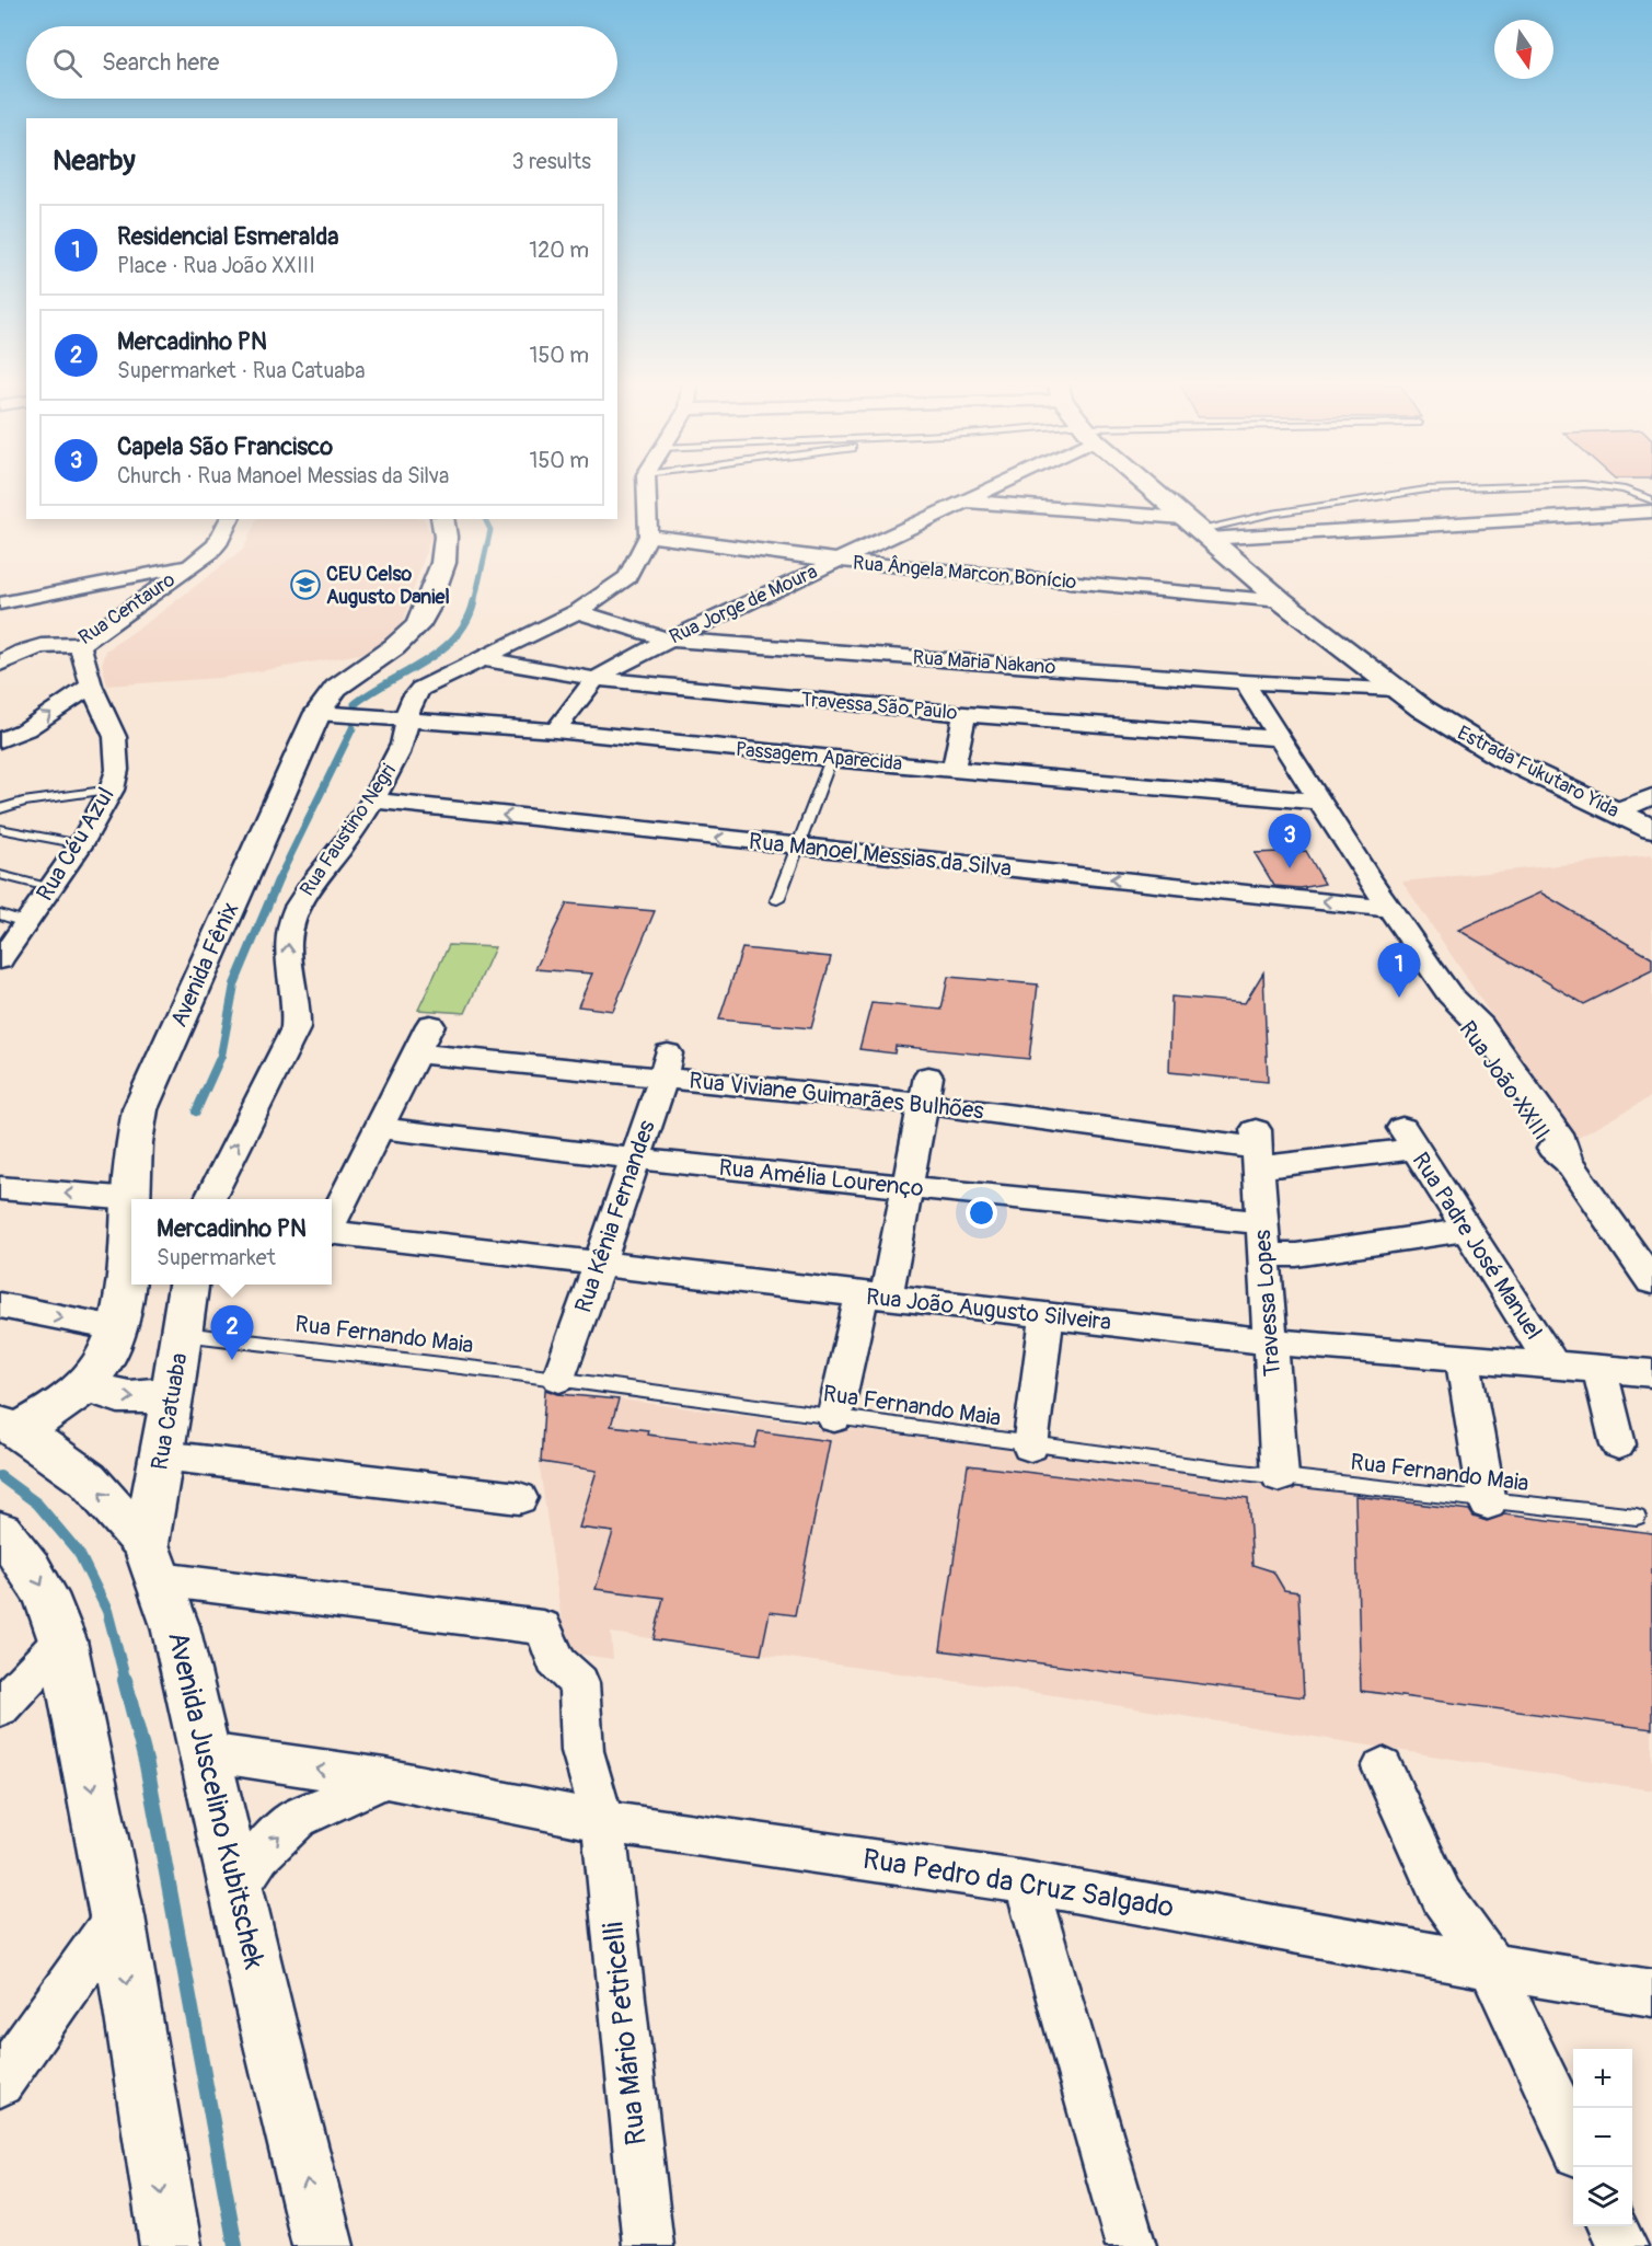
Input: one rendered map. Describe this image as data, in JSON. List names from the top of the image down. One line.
{"streets":{"street":["Rua Ângela Marcon Bonício","Rua Jorge de Moura","Rua Centauro","Rua Maria Nakano","Travessa São Paulo","Passagem Aparecida","Estrada Fukutaro Yida","Rua Faustino Negri","Rua Céu Azul","Rua Manoel Messias da Silva","Avenida Fênix","Rua João XXIII","Rua Viviane Guimarães Bulhões","Rua Amélia Lourenço","Rua Kênia Fernandes","Rua Padre José Manuel","Travessa Lopes","Rua João Augusto Silveira","Rua Catuaba","Avenida Juscelino Kubitschek","Rua Pedro da Cruz Salgado","Rua Mário Petricelli"],"lane":["Rua Fernando Maia"]},"crossings":[["Rua Ângela Marcon Bonício","Rua Jorge de Moura"],["Rua Ângela Marcon Bonício","Estrada Fukutaro Yida"],["Rua Ângela Marcon Bonício","Rua Faustino Negri"],["Rua Jorge de Moura","Rua Maria Nakano"],["Rua Jorge de Moura","Travessa São Paulo"],["Rua Jorge de Moura","Passagem Aparecida"],["Rua Centauro","Rua Céu Azul"],["Rua Maria Nakano","Estrada Fukutaro Yida"],["Rua Maria Nakano","Rua Faustino Negri"],["Rua Maria Nakano","Rua João XXIII"],["Travessa São Paulo","Rua Faustino Negri"],["Travessa São Paulo","Rua João XXIII"],["Passagem Aparecida","Rua Faustino Negri"],["Passagem Aparecida","Avenida Fênix"],["Passagem Aparecida","Rua João XXIII"],["Rua Faustino Negri","Rua Manoel Messias da Silva"],["Rua Manoel Messias da Silva","Rua João XXIII"],["Avenida Fênix","Avenida Juscelino Kubitschek"],["Rua Viviane Guimarães Bulhões","Rua Kênia Fernandes"],["Rua Viviane Guimarães Bulhões","Rua Padre José Manuel"],["Rua Viviane Guimarães Bulhões","Travessa Lopes"],["Rua Amélia Lourenço","Rua Kênia Fernandes"],["Rua Amélia Lourenço","Travessa Lopes"],["Rua Kênia Fernandes","Rua João Augusto Silveira"],["Rua Kênia Fernandes","Rua Fernando Maia"],["Rua Padre José Manuel","Rua João Augusto Silveira"],["Travessa Lopes","Rua João Augusto Silveira"],["Travessa Lopes","Rua Fernando Maia"],["Rua Fernando Maia","Rua Catuaba"],["Rua Catuaba","Avenida Juscelino Kubitschek"],["Rua Catuaba","Rua Mário Petricelli"],["Avenida Juscelino Kubitschek","Rua Pedro da Cruz Salgado"],["Avenida Juscelino Kubitschek","Rua Mário Petricelli"],["Rua Pedro da Cruz Salgado","Rua Mário Petricelli"]],"one_way":["Rua Manoel Messias da Silva"],"places":{"school or university":["CEU Celso Augusto Daniel"]},"north":"bottom","page":{"search":"Search here","heading":["Nearby","3 results"],"list":[{"mark":"1","name":"Residencial Esmeralda","note":"Place · Rua João XXIII","value":"120 m"},{"mark":"2","name":"Mercadinho PN","note":"Supermarket · Rua Catuaba","value":"150 m"},{"mark":"3","name":"Capela São Francisco","note":"Church · Rua Manoel Messias da Silva","value":"150 m"}],"pins":["3","1","2"],"popup":["Mercadinho PN","Supermarket"],"map_buttons":["+","−"]}}
